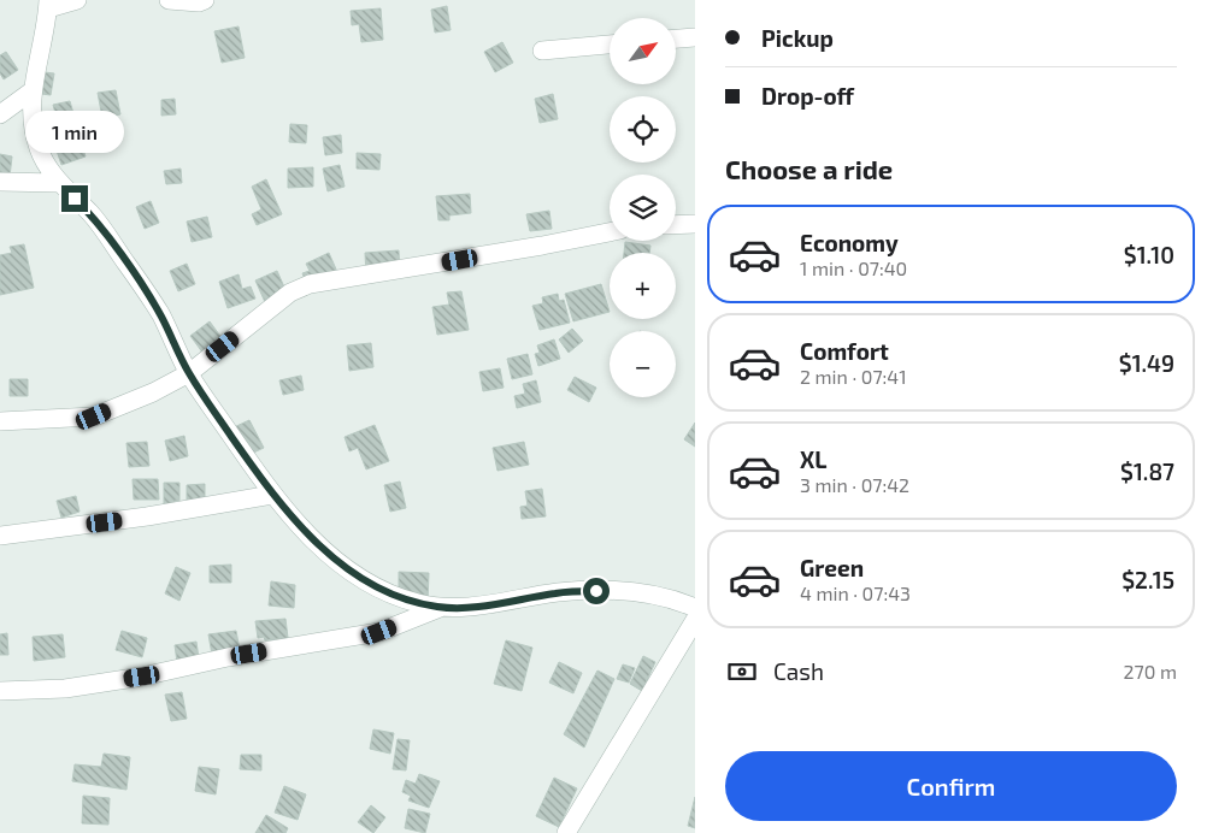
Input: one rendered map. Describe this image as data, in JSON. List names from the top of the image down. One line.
{"north":"top right","page":{"banner":["Pickup","Drop-off"],"map_buttons":["+","−"],"bubble":"1 min","heading":"Choose a ride","list":[{"name":"Economy","note":"1 min · 07:40","value":"$1.10"},{"name":"Comfort","note":"2 min · 07:41","value":"$1.49"},{"name":"XL","note":"3 min · 07:42","value":"$1.87"},{"name":"Green","note":"4 min · 07:43","value":"$2.15"}],"pay":["Cash","270 m"],"buttons":"Confirm"}}
